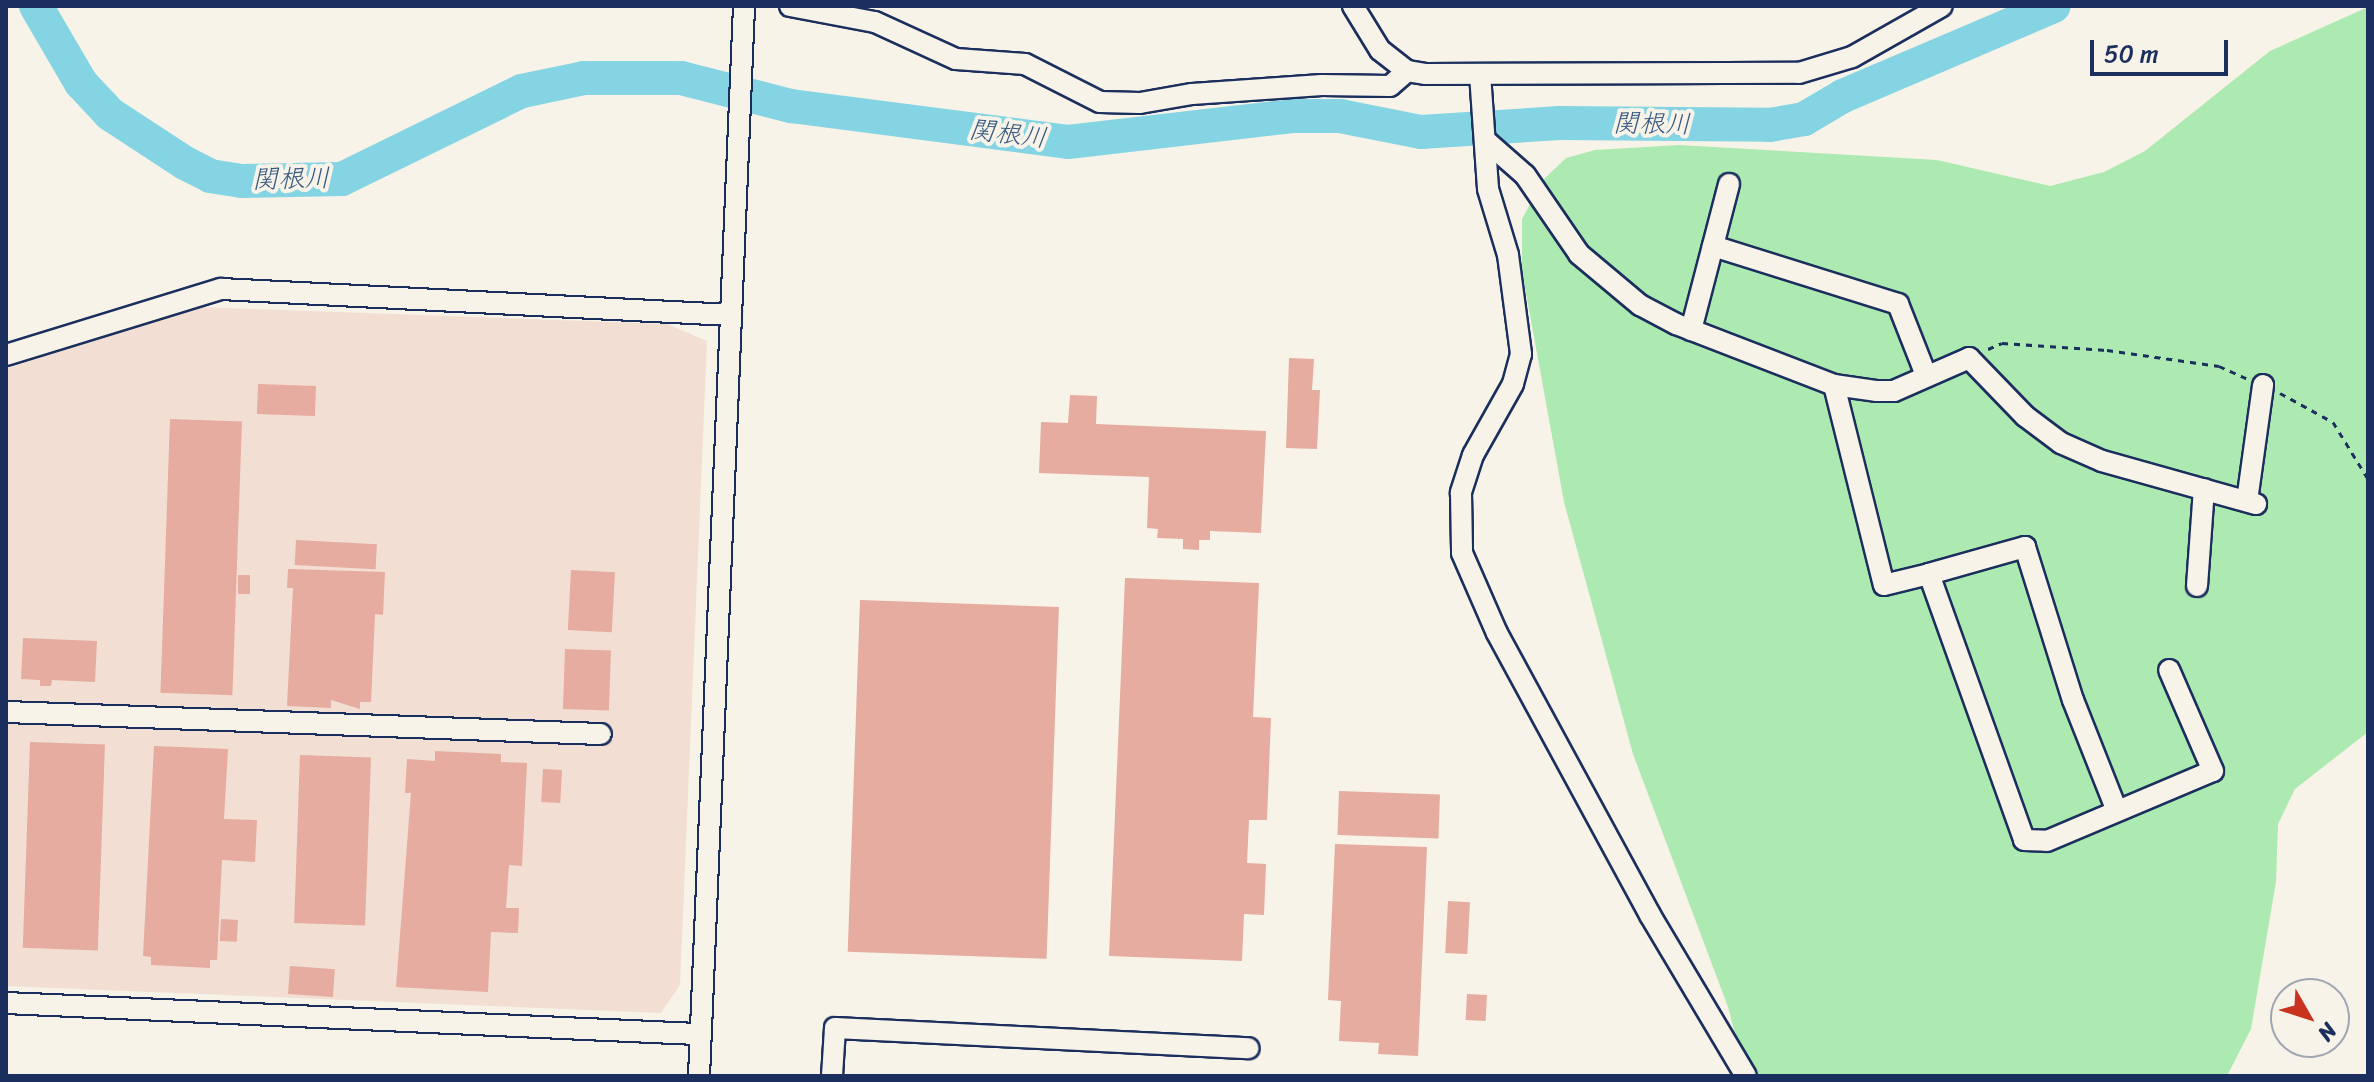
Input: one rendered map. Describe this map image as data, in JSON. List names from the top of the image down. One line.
{"water":["関根川"],"scale_bar":"50 m","north":"bottom right"}
